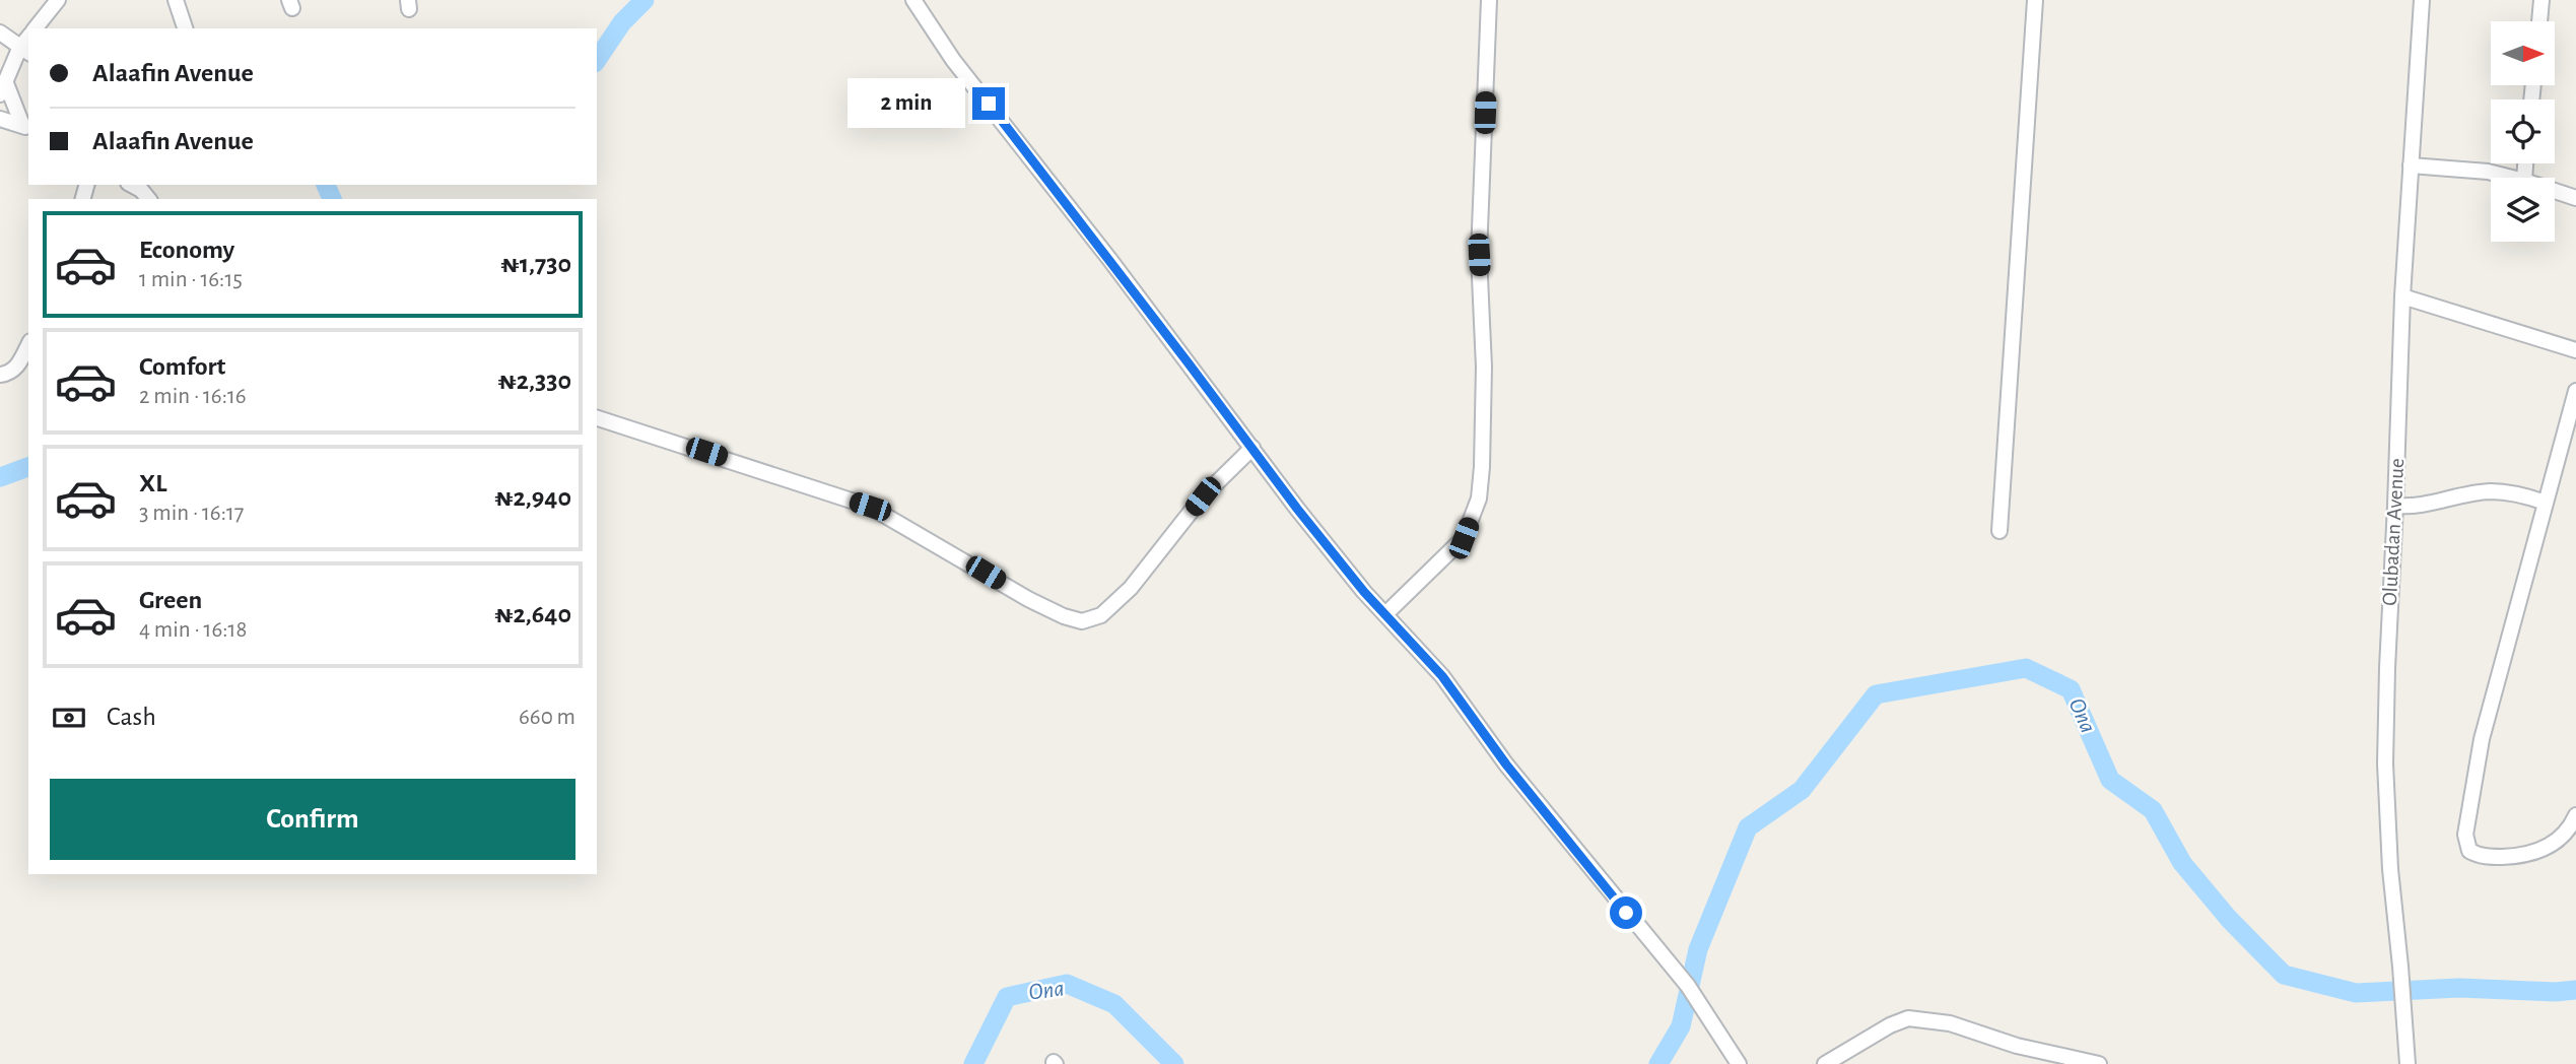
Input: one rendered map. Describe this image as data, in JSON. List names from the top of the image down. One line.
{"streets":{"street":["Olubadan Avenue"]},"water":["Ona"],"north":"right","page":{"banner":["Alaafin Avenue","Alaafin Avenue"],"bubble":"2 min","list":[{"name":"Economy","note":"1 min · 16:15","value":"₦1,730"},{"name":"Comfort","note":"2 min · 16:16","value":"₦2,330"},{"name":"XL","note":"3 min · 16:17","value":"₦2,940"},{"name":"Green","note":"4 min · 16:18","value":"₦2,640"}],"pay":["Cash","660 m"],"buttons":"Confirm"}}
